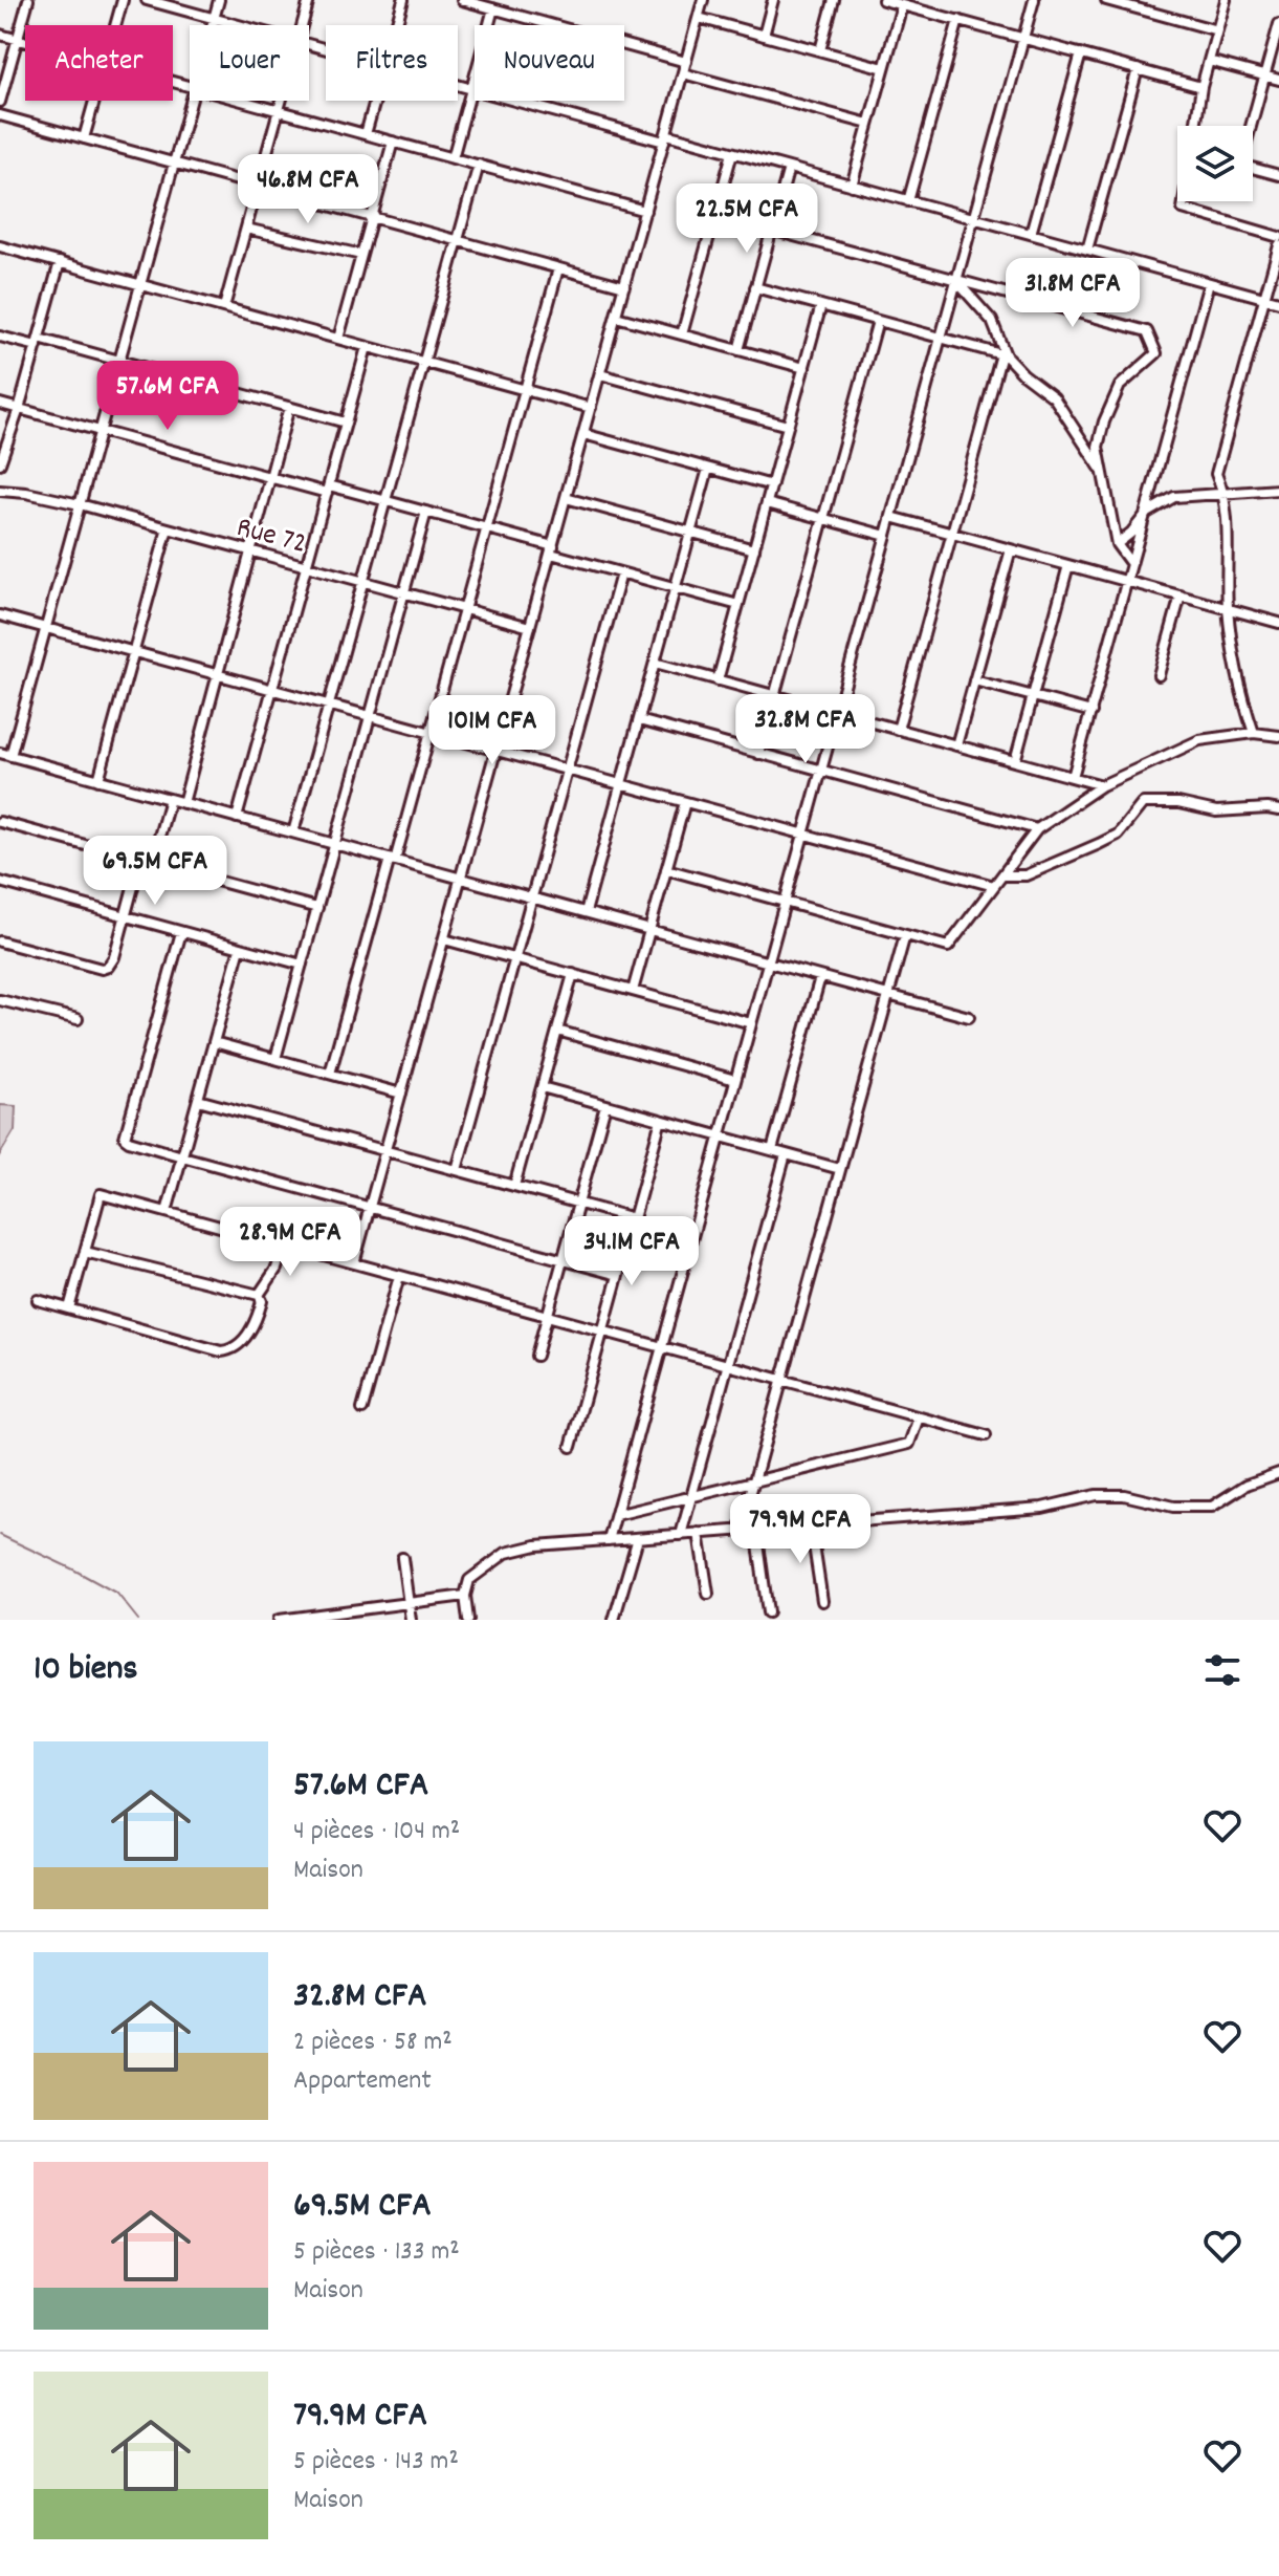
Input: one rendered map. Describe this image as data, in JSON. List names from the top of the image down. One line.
{"streets":{"street":["Rue 72"]},"page":{"chip":["Acheter","Louer","Filtres","Nouveau"],"price":["46.8M CFA","22.5M CFA","31.8M CFA","57.6M CFA","32.8M CFA","101M CFA","69.5M CFA","28.9M CFA","34.1M CFA","79.9M CFA"],"heading":"10 biens","list":[{"name":"57.6M CFA","note":"4 pièces · 104 m² · Maison"},{"name":"32.8M CFA","note":"2 pièces · 58 m² · Appartement"},{"name":"69.5M CFA","note":"5 pièces · 133 m² · Maison"},{"name":"79.9M CFA","note":"5 pièces · 143 m² · Maison"}]}}
